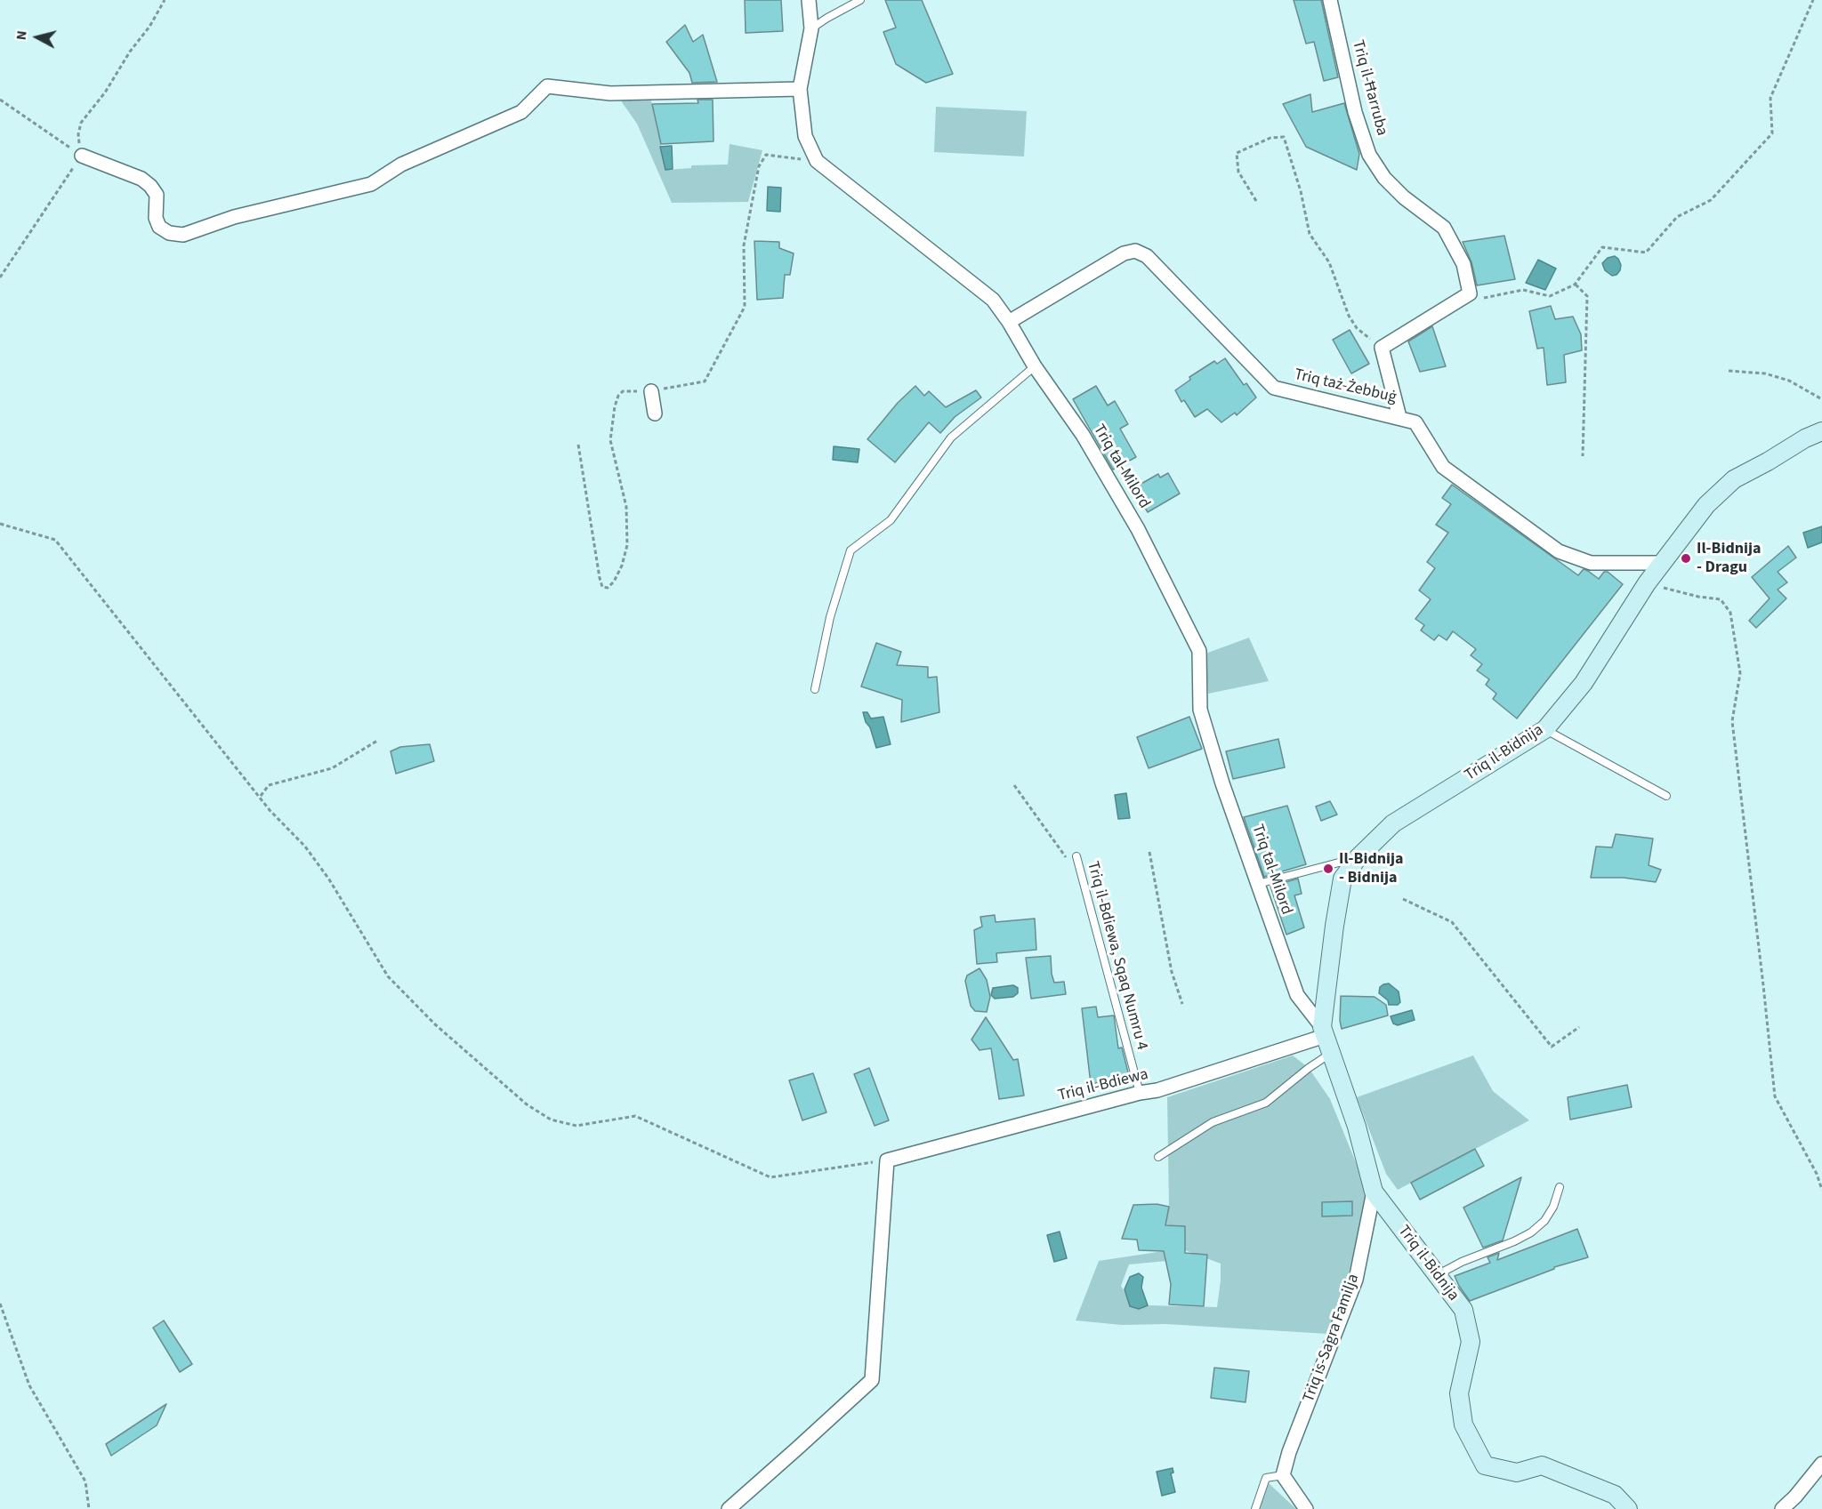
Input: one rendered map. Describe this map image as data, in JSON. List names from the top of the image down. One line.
{"streets":{"street":["Triq il-Ħarruba","Triq taż-Żebbuġ","Triq tal-Milord","Triq il-Bidnija","Triq il-Bdiewa","Triq is-Sagra Familja"],"lane":["Triq il-Bdiewa, Sqaq Numru 4"]},"crossings":[["Triq taż-Żebbuġ","Triq tal-Milord"],["Triq taż-Żebbuġ","Triq il-Bidnija"],["Triq tal-Milord","Triq il-Bidnija"],["Triq tal-Milord","Triq il-Bdiewa"],["Triq tal-Milord","Triq is-Sagra Familja"],["Triq il-Bidnija","Triq il-Bdiewa"],["Triq il-Bidnija","Triq is-Sagra Familja"],["Triq il-Bdiewa, Sqaq Numru 4","Triq il-Bdiewa"],["Triq il-Bdiewa","Triq is-Sagra Familja"]],"places":["Il-Bidnija - Dragu","Il-Bidnija - Bidnija"],"north":"left"}
